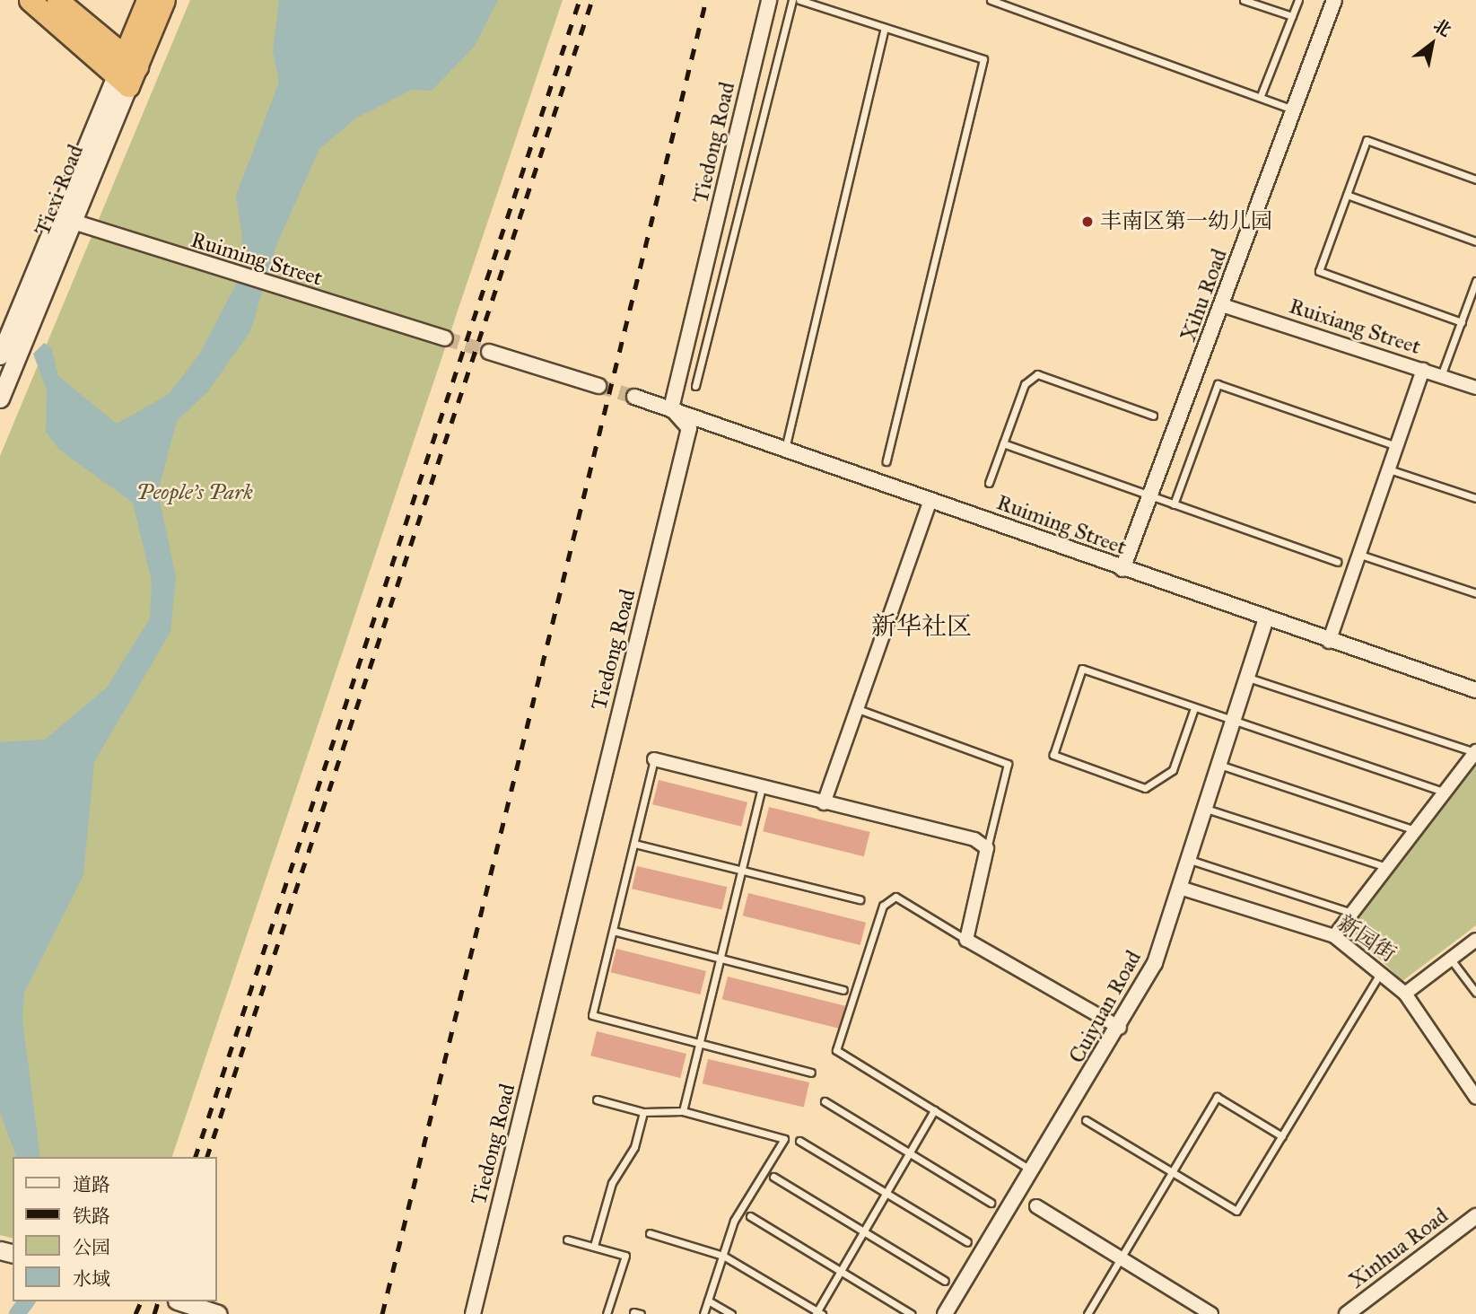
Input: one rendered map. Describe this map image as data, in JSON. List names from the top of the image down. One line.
{"streets":{"highway":["Tiexi Road"],"street":["Tiedong Road","Ruiming Street","Xihu Road","Ruixiang Street","新园街","Cuiyuan Road","Xinhua Road"]},"crossings":[["Tiedong Road","Ruiming Street"],["Tiexi Road","Ruiming Street"],["Ruiming Street","Xihu Road"],["Ruiming Street","Cuiyuan Road"],["Xihu Road","Ruixiang Street"],["新园街","Cuiyuan Road"]],"districts":["新华社区"],"parks":["People's Park"],"places":["丰南区第一幼儿园"],"legend":["道路","铁路","公园","水域"],"north":"top right"}
